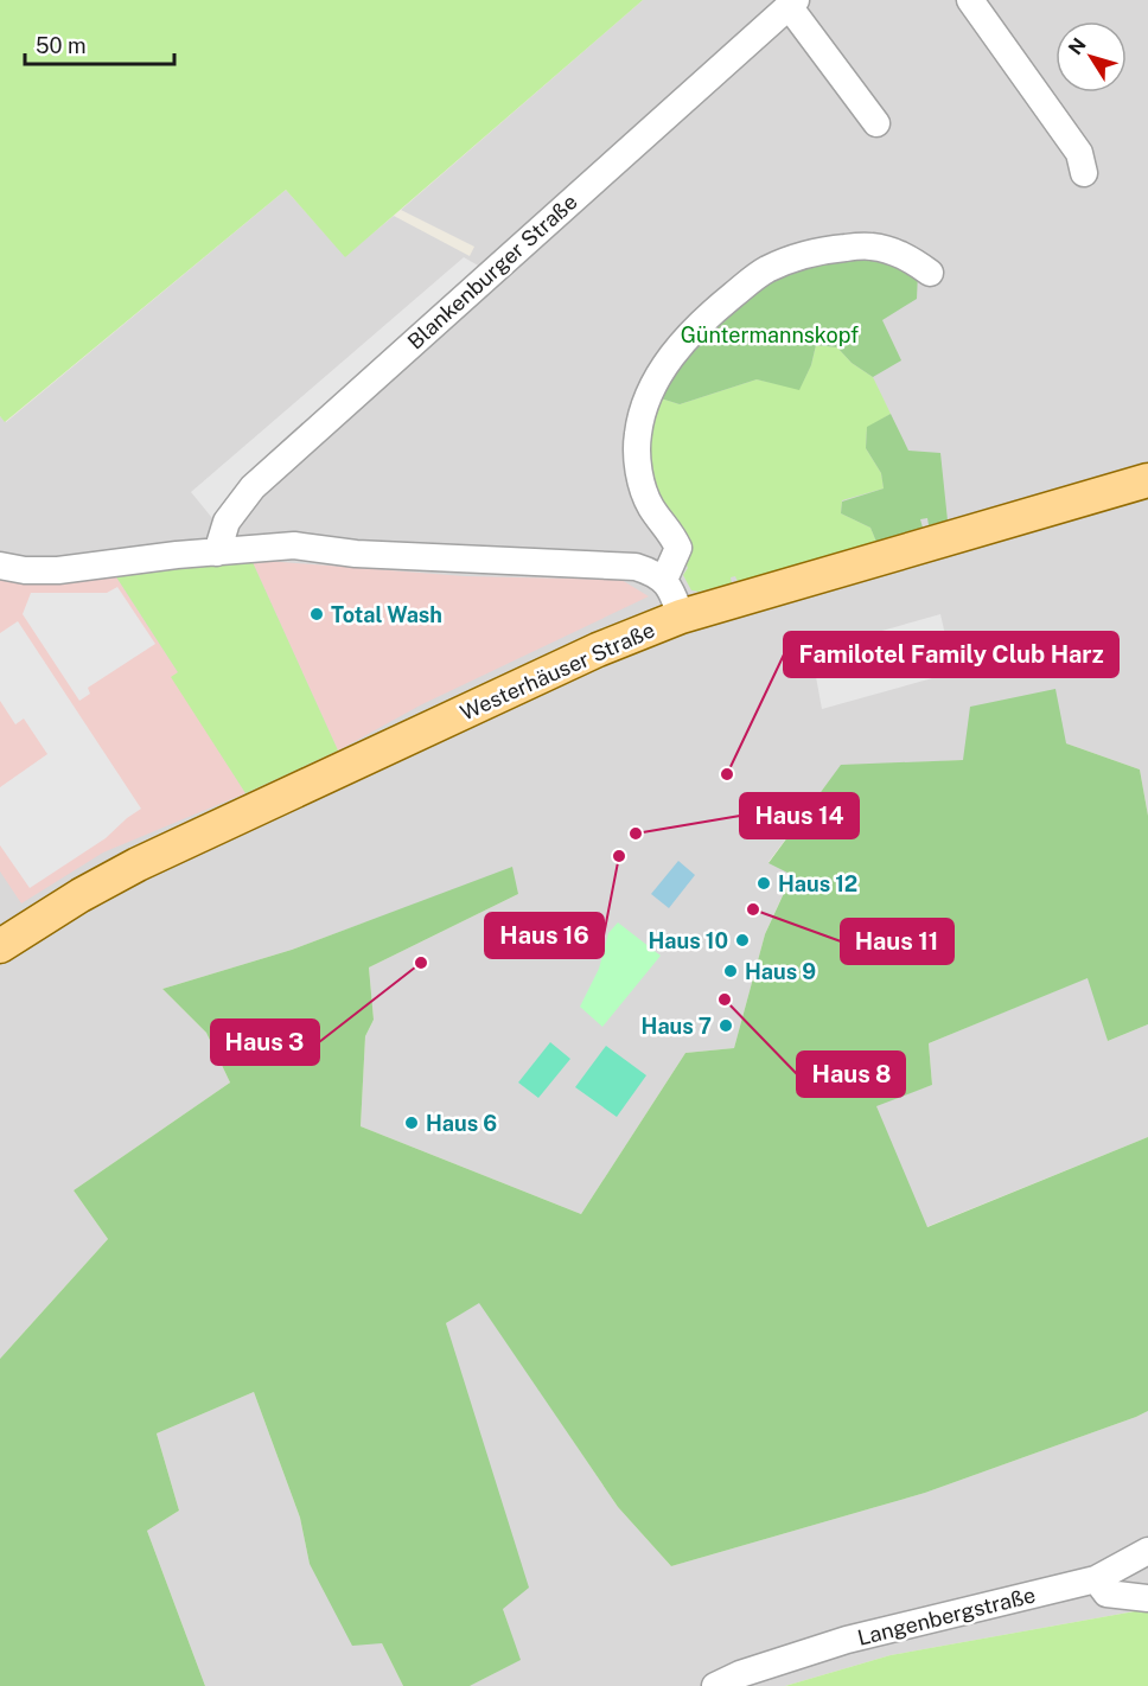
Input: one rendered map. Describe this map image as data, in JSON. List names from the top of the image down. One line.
{"streets":{"main road":["Westerhäuser Straße"],"street":["Blankenburger Straße","Langenbergstraße"]},"parks":["Güntermannskopf"],"places":["Total Wash","Familotel Family Club Harz","Haus 14","Haus 16","Haus 12","Haus 11","Haus 10","Haus 3","Haus 9","Haus 8","Haus 7","Haus 6"],"scale_bar":"50 m","north":"top left"}
